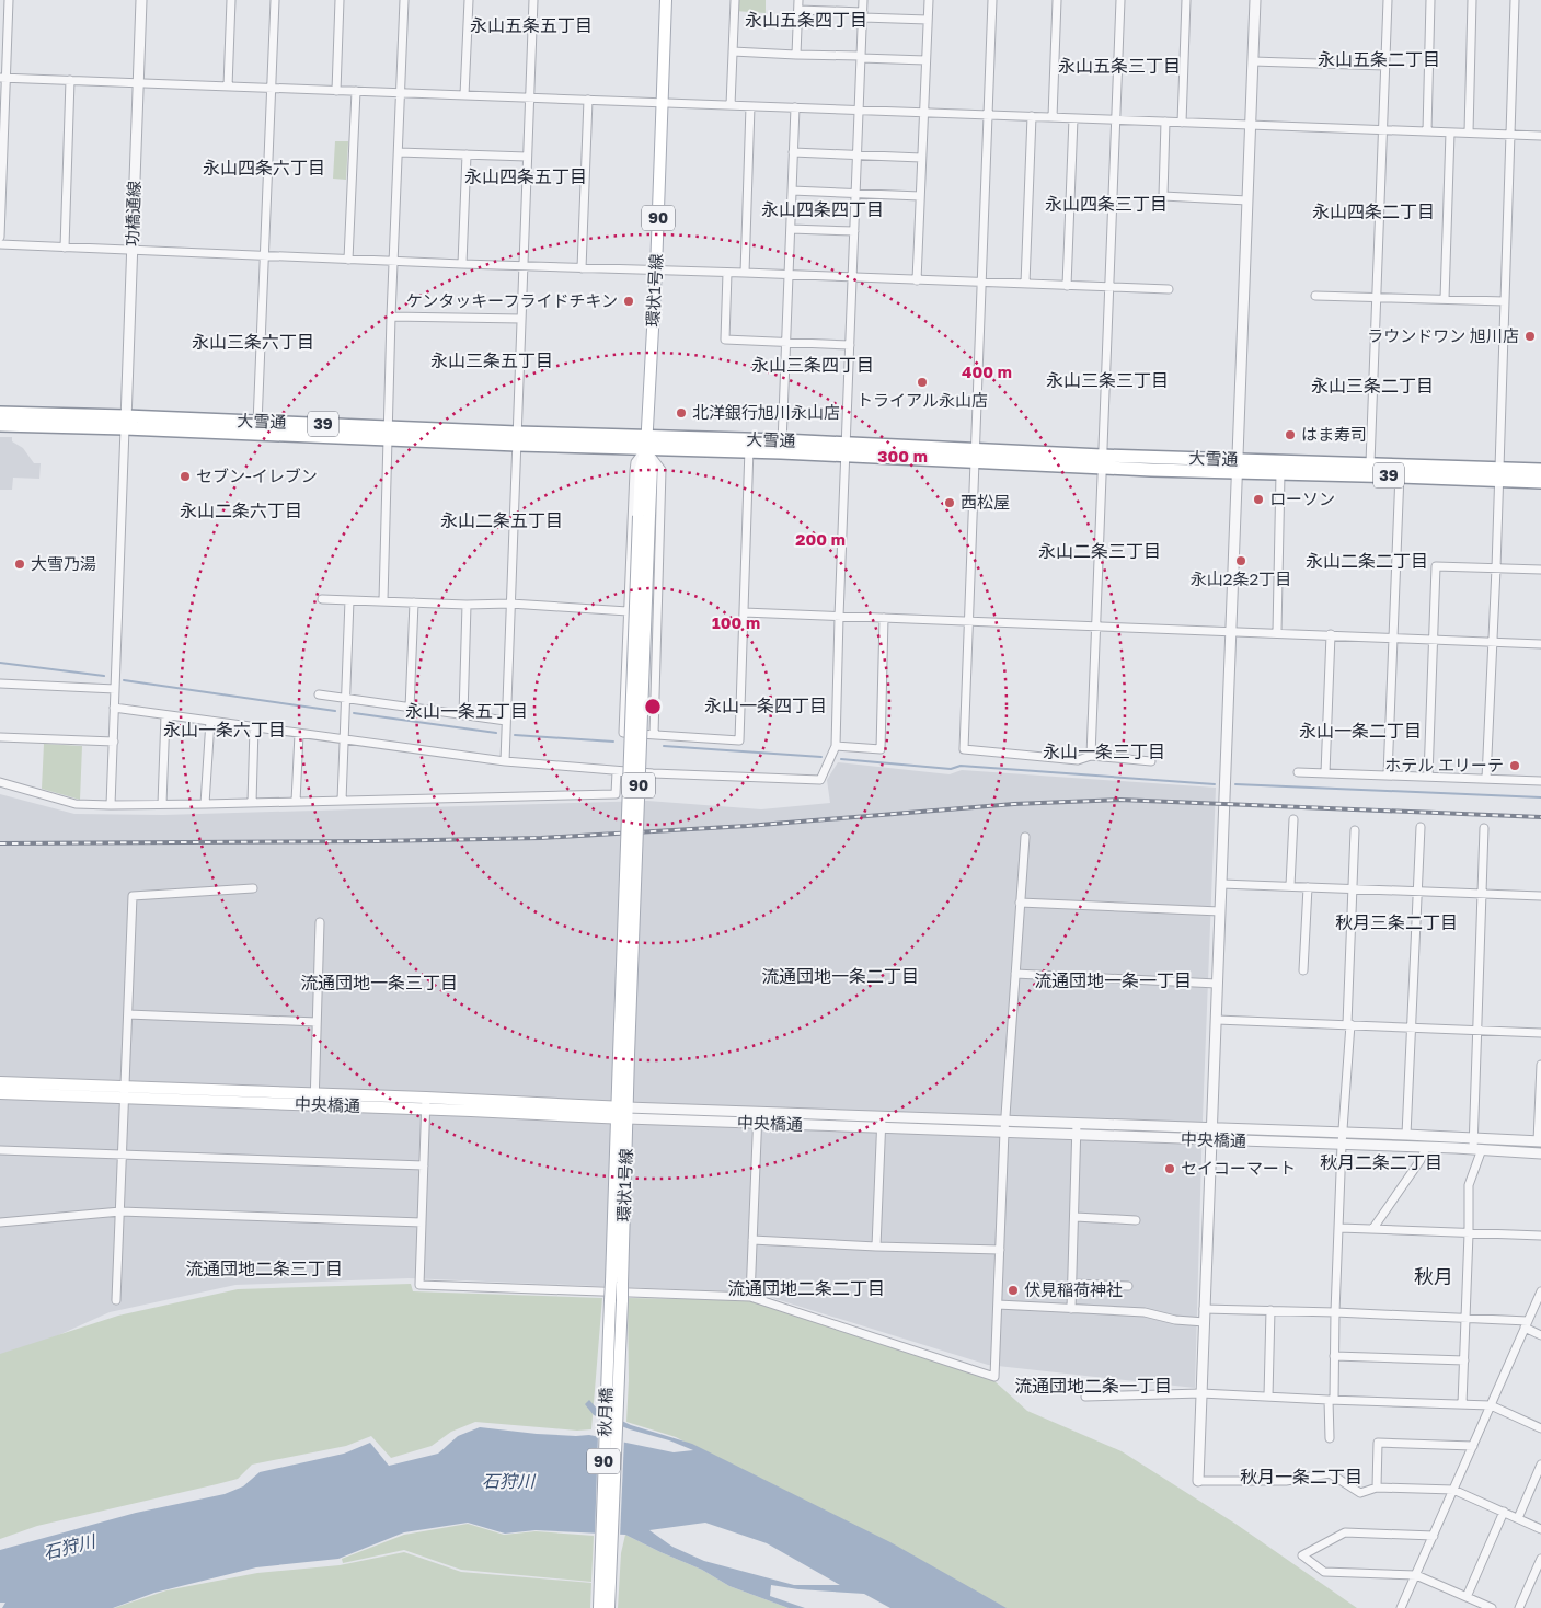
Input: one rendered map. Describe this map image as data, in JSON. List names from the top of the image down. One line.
{"streets":{"highway":["大雪通","39"],"main road":["90","環状1号線","中央橋通","秋月橋"],"street":["功橋通線"]},"crossings":[["功橋通線","大雪通"],["環状1号線","大雪通"],["環状1号線","中央橋通"],["環状1号線","秋月橋"]],"districts":["永山五条四丁目","永山五条五丁目","永山五条二丁目","永山五条三丁目","永山四条六丁目","永山四条五丁目","永山四条三丁目","永山四条四丁目","永山四条二丁目","永山三条六丁目","永山三条五丁目","永山三条四丁目","永山三条三丁目","永山三条二丁目","永山二条六丁目","永山二条五丁目","永山二条三丁目","永山二条二丁目","永山一条四丁目","永山一条五丁目","永山一条六丁目","永山一条二丁目","永山一条三丁目","秋月三条二丁目","流通団地一条二丁目","流通団地一条一丁目","流通団地一条三丁目","秋月二条二丁目","流通団地二条三丁目","秋月","流通団地二条二丁目","流通団地二条一丁目","秋月一条二丁目"],"water":["石狩川"],"places":["ケンタッキーフライドチキン","ラウンドワン 旭川店","トライアル永山店","北洋銀行旭川永山店","はま寿司","セブン-イレブン","ローソン","西松屋","永山2条2丁目","大雪乃湯","ホテル エリーテ","セイコーマート","伏見稲荷神社"],"rings":["400 m","300 m","200 m","100 m"]}
